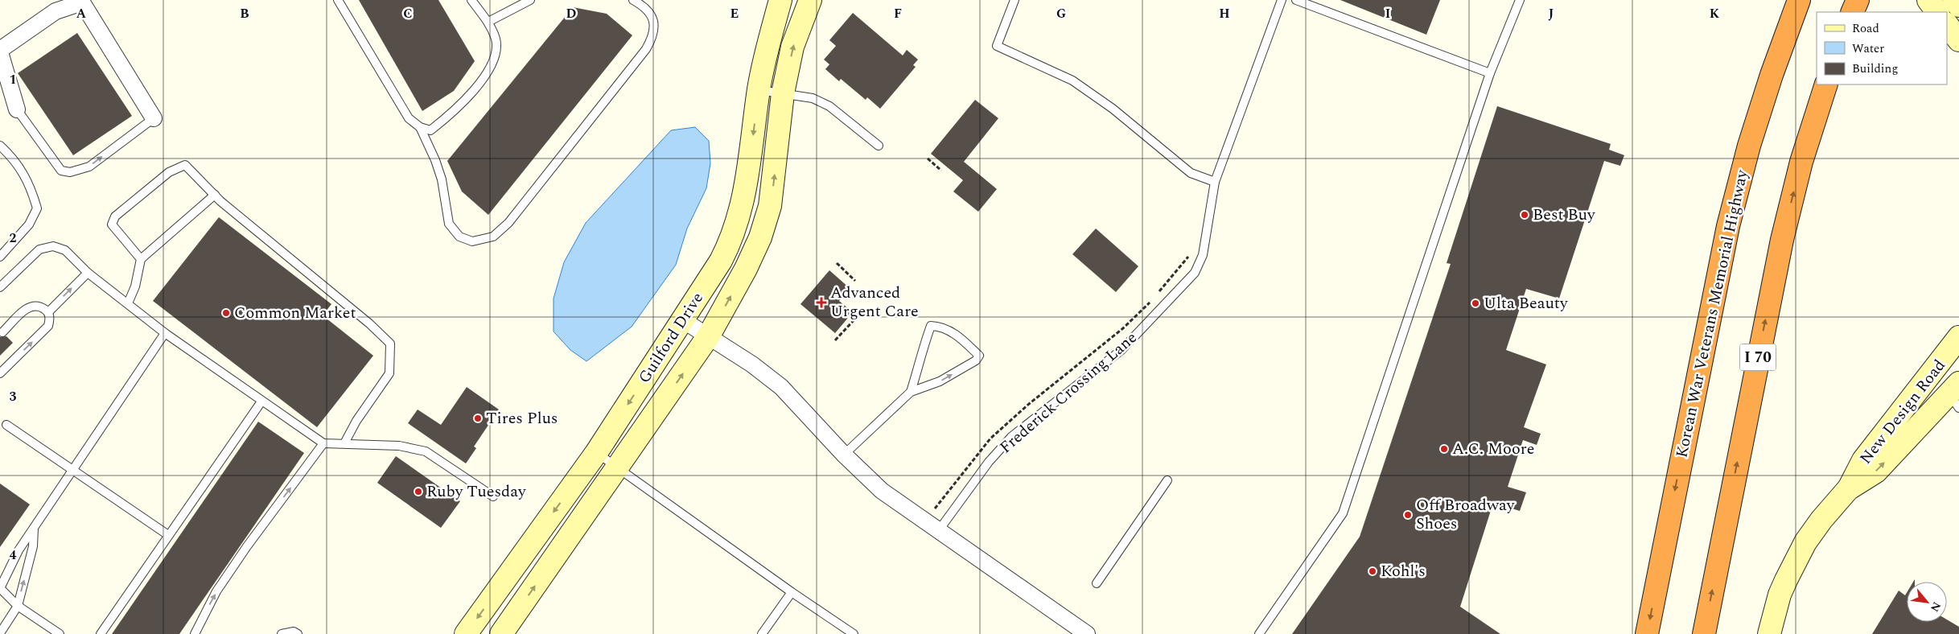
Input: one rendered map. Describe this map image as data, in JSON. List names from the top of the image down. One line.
{"streets":{"highway":["Korean War Veterans Memorial Highway","I 70"],"main road":["Guilford Drive","New Design Road"],"lane":["Frederick Crossing Lane"]},"places":{"other":["Best Buy","Ulta Beauty","Common Market","Tires Plus","A.C. Moore","Ruby Tuesday","Off Broadway Shoes","Kohl's"],"health":["Advanced Urgent Care"]},"legend":["Road","Water","Building"],"north":"bottom right","grid":{"columns":["A","B","C","D","E","F","G","H","I","J","K"],"rows":["1","2","3","4"]}}
